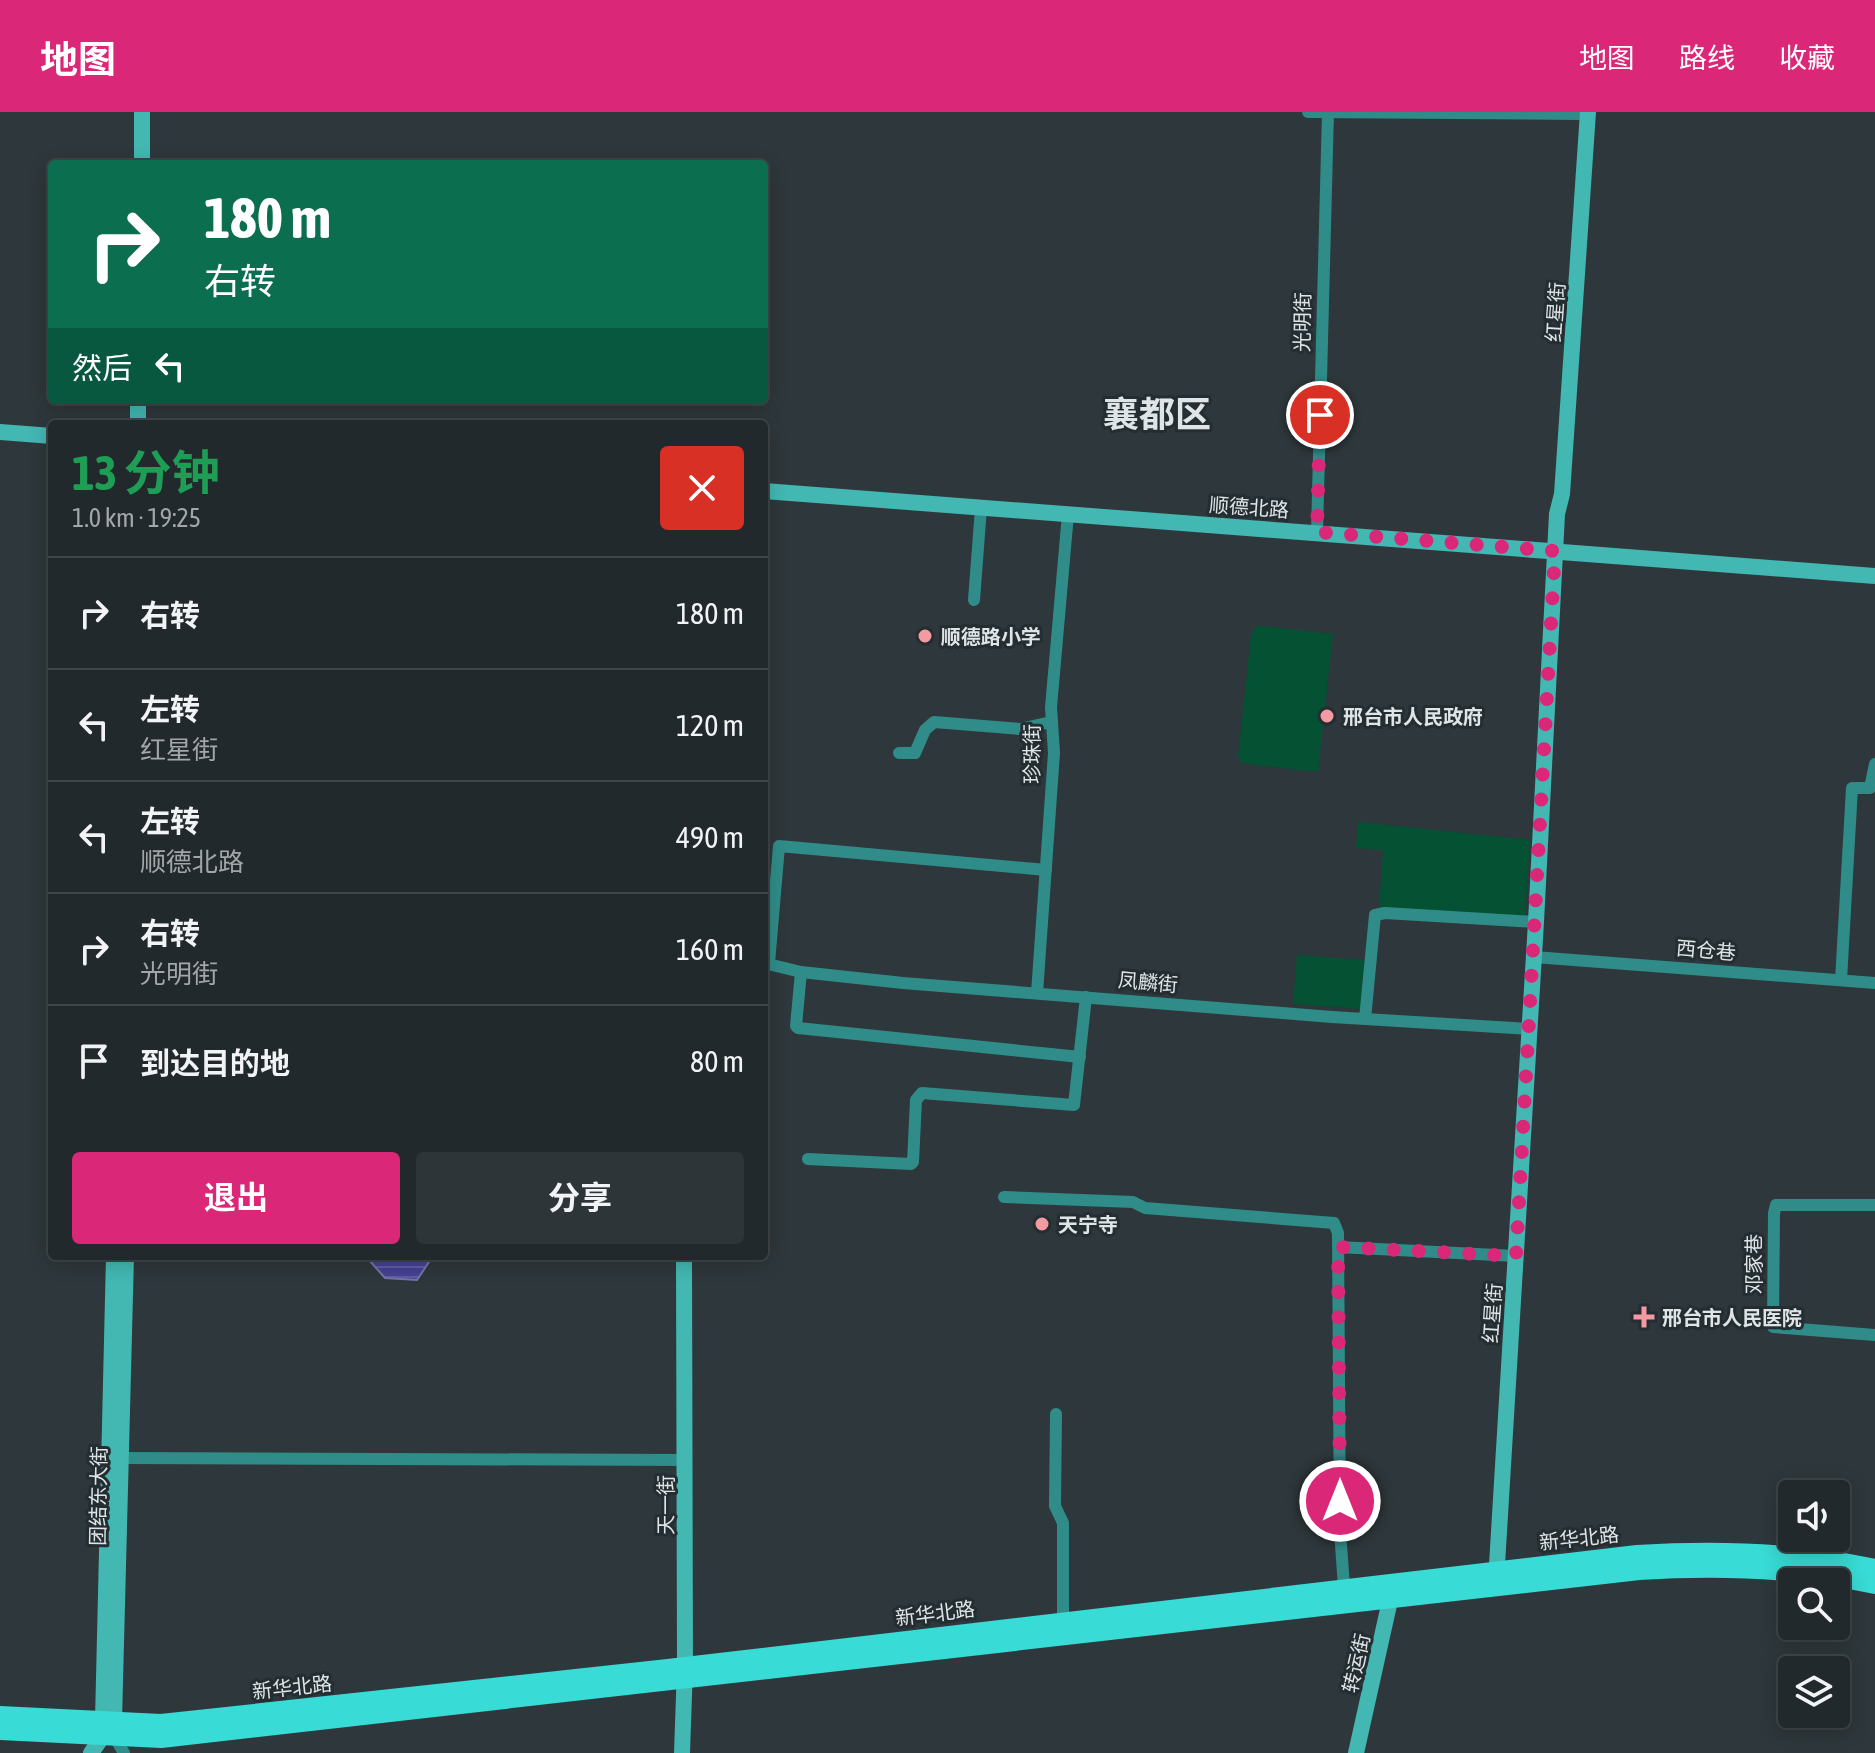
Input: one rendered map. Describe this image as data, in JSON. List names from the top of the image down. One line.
{"streets":{"main road":["新华北路"],"street":["红星街","光明街","顺德北路","珍珠街","西仓巷","凤麟街","邓家巷","团结东大街","天一街","转运街"]},"crossings":[["红星街","顺德北路"],["红星街","西仓巷"],["红星街","凤麟街"],["红星街","新华北路"],["光明街","顺德北路"],["顺德北路","珍珠街"],["珍珠街","凤麟街"],["团结东大街","新华北路"],["天一街","新华北路"],["新华北路","转运街"]],"districts":["襄都区"],"places":{"other":["顺德路小学","邢台市人民政府","天宁寺"],"health":["邢台市人民医院"]},"page":{"header":"地图","nav":["地图","路线","收藏"],"turn":["180 m","右转"],"then":"然后","heading":["13 分钟","1.0 km · 19:25"],"list":[{"name":"右转","value":"180 m"},{"name":"左转","note":"红星街","value":"120 m"},{"name":"左转","note":"顺德北路","value":"490 m"},{"name":"右转","note":"光明街","value":"160 m"},{"name":"到达目的地","value":"80 m"}],"buttons":["退出","分享"]}}
